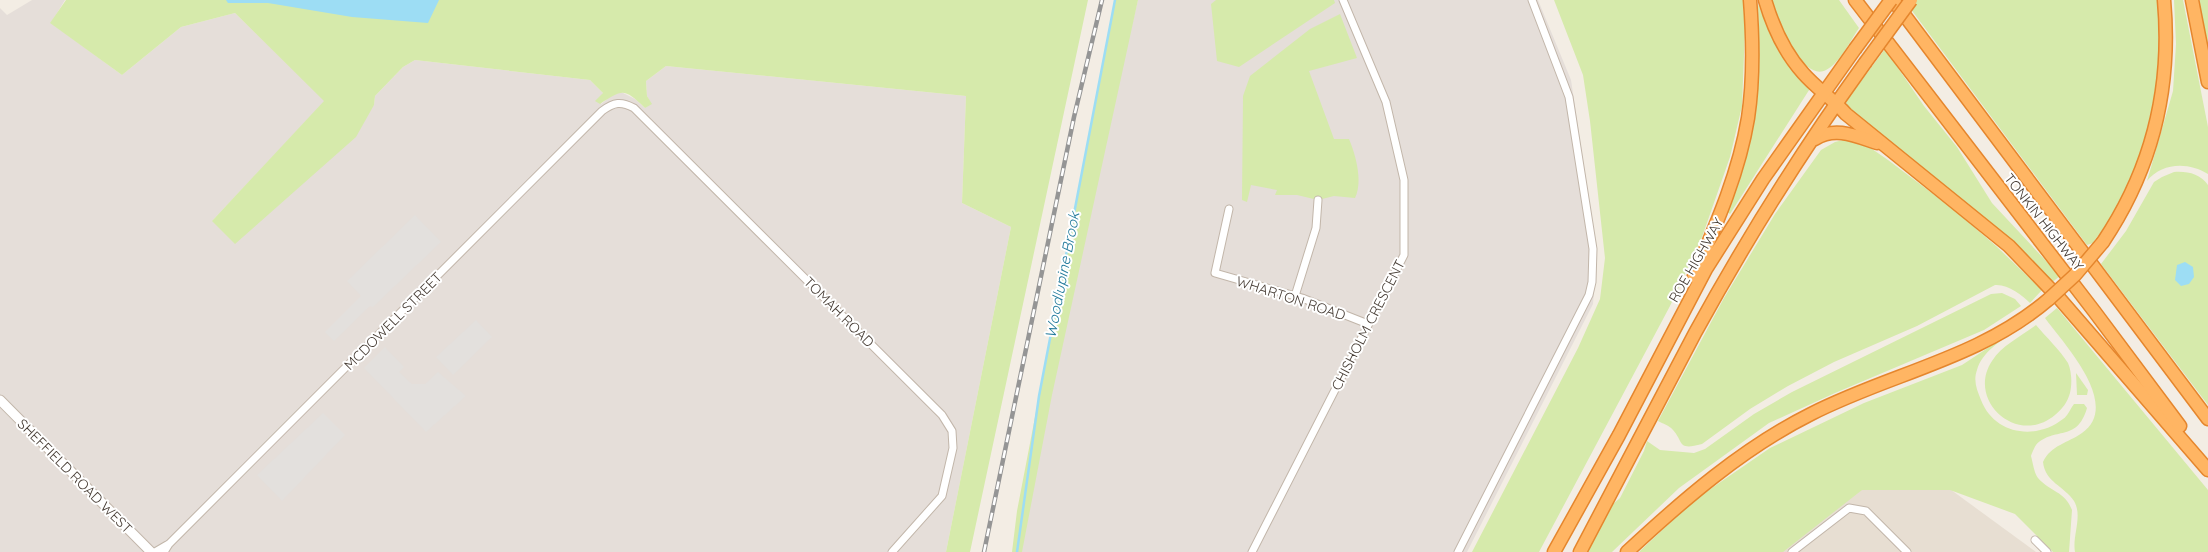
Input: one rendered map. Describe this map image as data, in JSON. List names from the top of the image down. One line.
{"streets":{"highway":["TONKIN HIGHWAY","ROE HIGHWAY"],"street":["WHARTON ROAD","TOMAH ROAD","MCDOWELL STREET","CHISHOLM CRESCENT","SHEFFIELD ROAD WEST"]},"crossings":[["TONKIN HIGHWAY","ROE HIGHWAY"],["WHARTON ROAD","CHISHOLM CRESCENT"],["TOMAH ROAD","MCDOWELL STREET"]],"water":["Woodlupine Brook"]}
